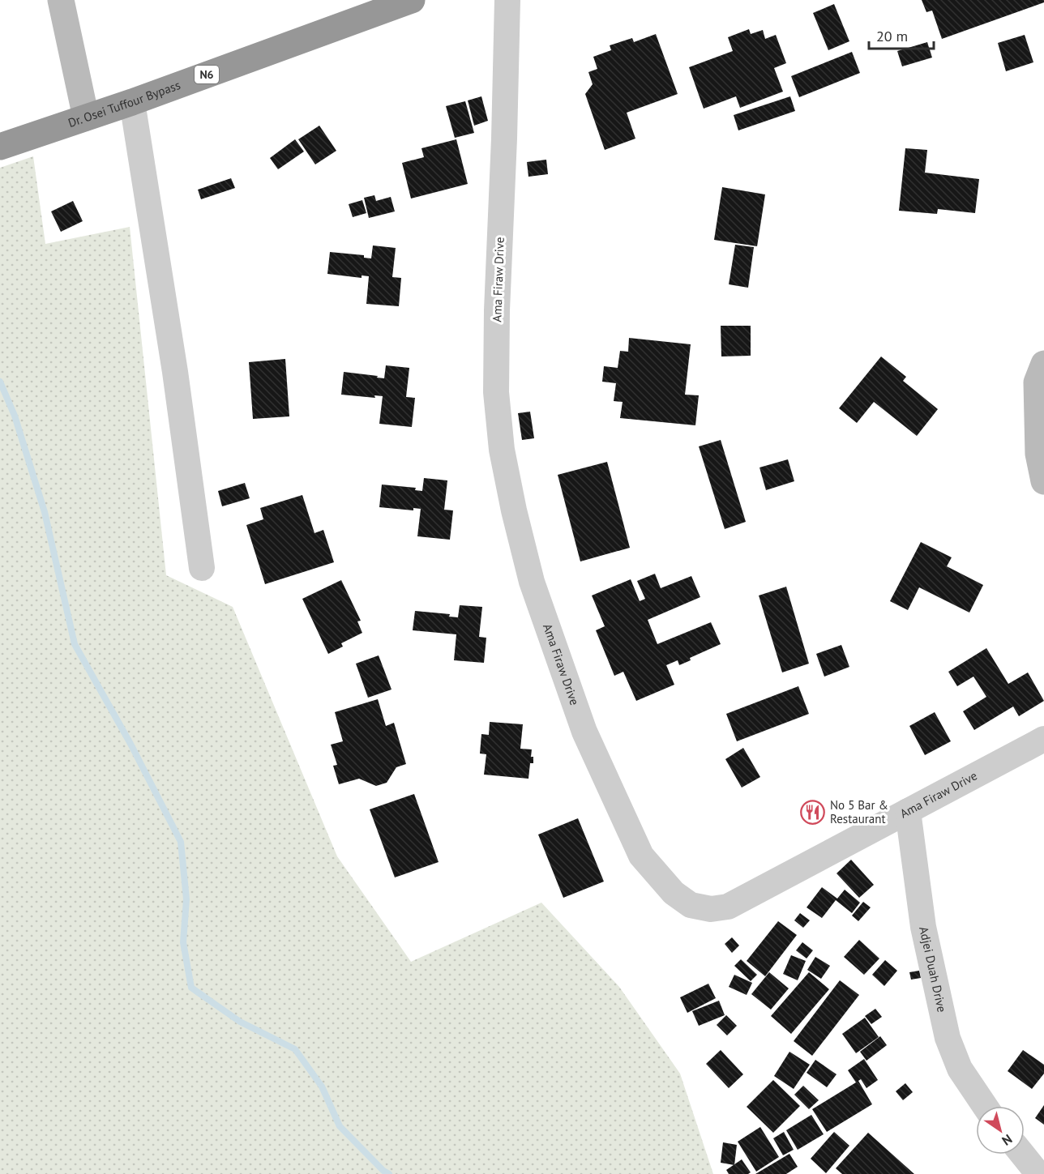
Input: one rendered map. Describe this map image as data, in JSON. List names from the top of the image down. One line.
{"streets":{"highway":["N6","Dr. Osei Tuffour Bypass"],"street":["Ama Firaw Drive","Adjei Duah Drive"]},"crossings":[["Ama Firaw Drive","Adjei Duah Drive"]],"places":{"restaurant":["No 5 Bar & Restaurant"]},"scale_bar":"20 m","north":"bottom right"}
